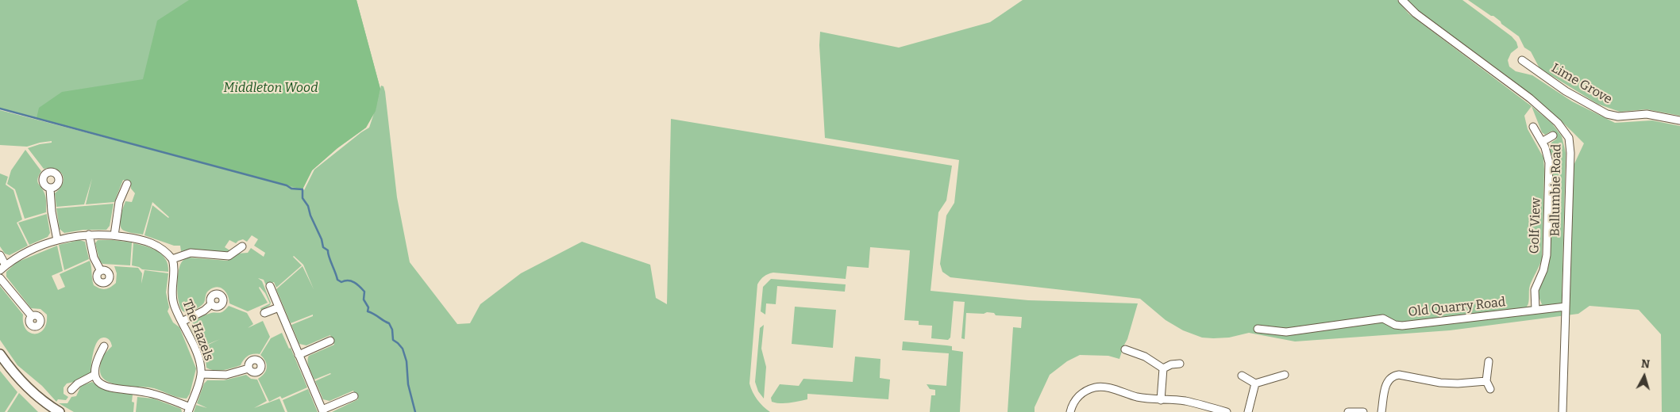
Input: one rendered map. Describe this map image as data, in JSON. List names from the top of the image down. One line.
{"streets":{"street":["Lime Grove","Ballumbie Road","Golf View","Old Quarry Road","The Hazels"]},"crossings":[["Ballumbie Road","Old Quarry Road"],["Golf View","Old Quarry Road"]],"parks":["Middleton Wood"],"north":"top"}
